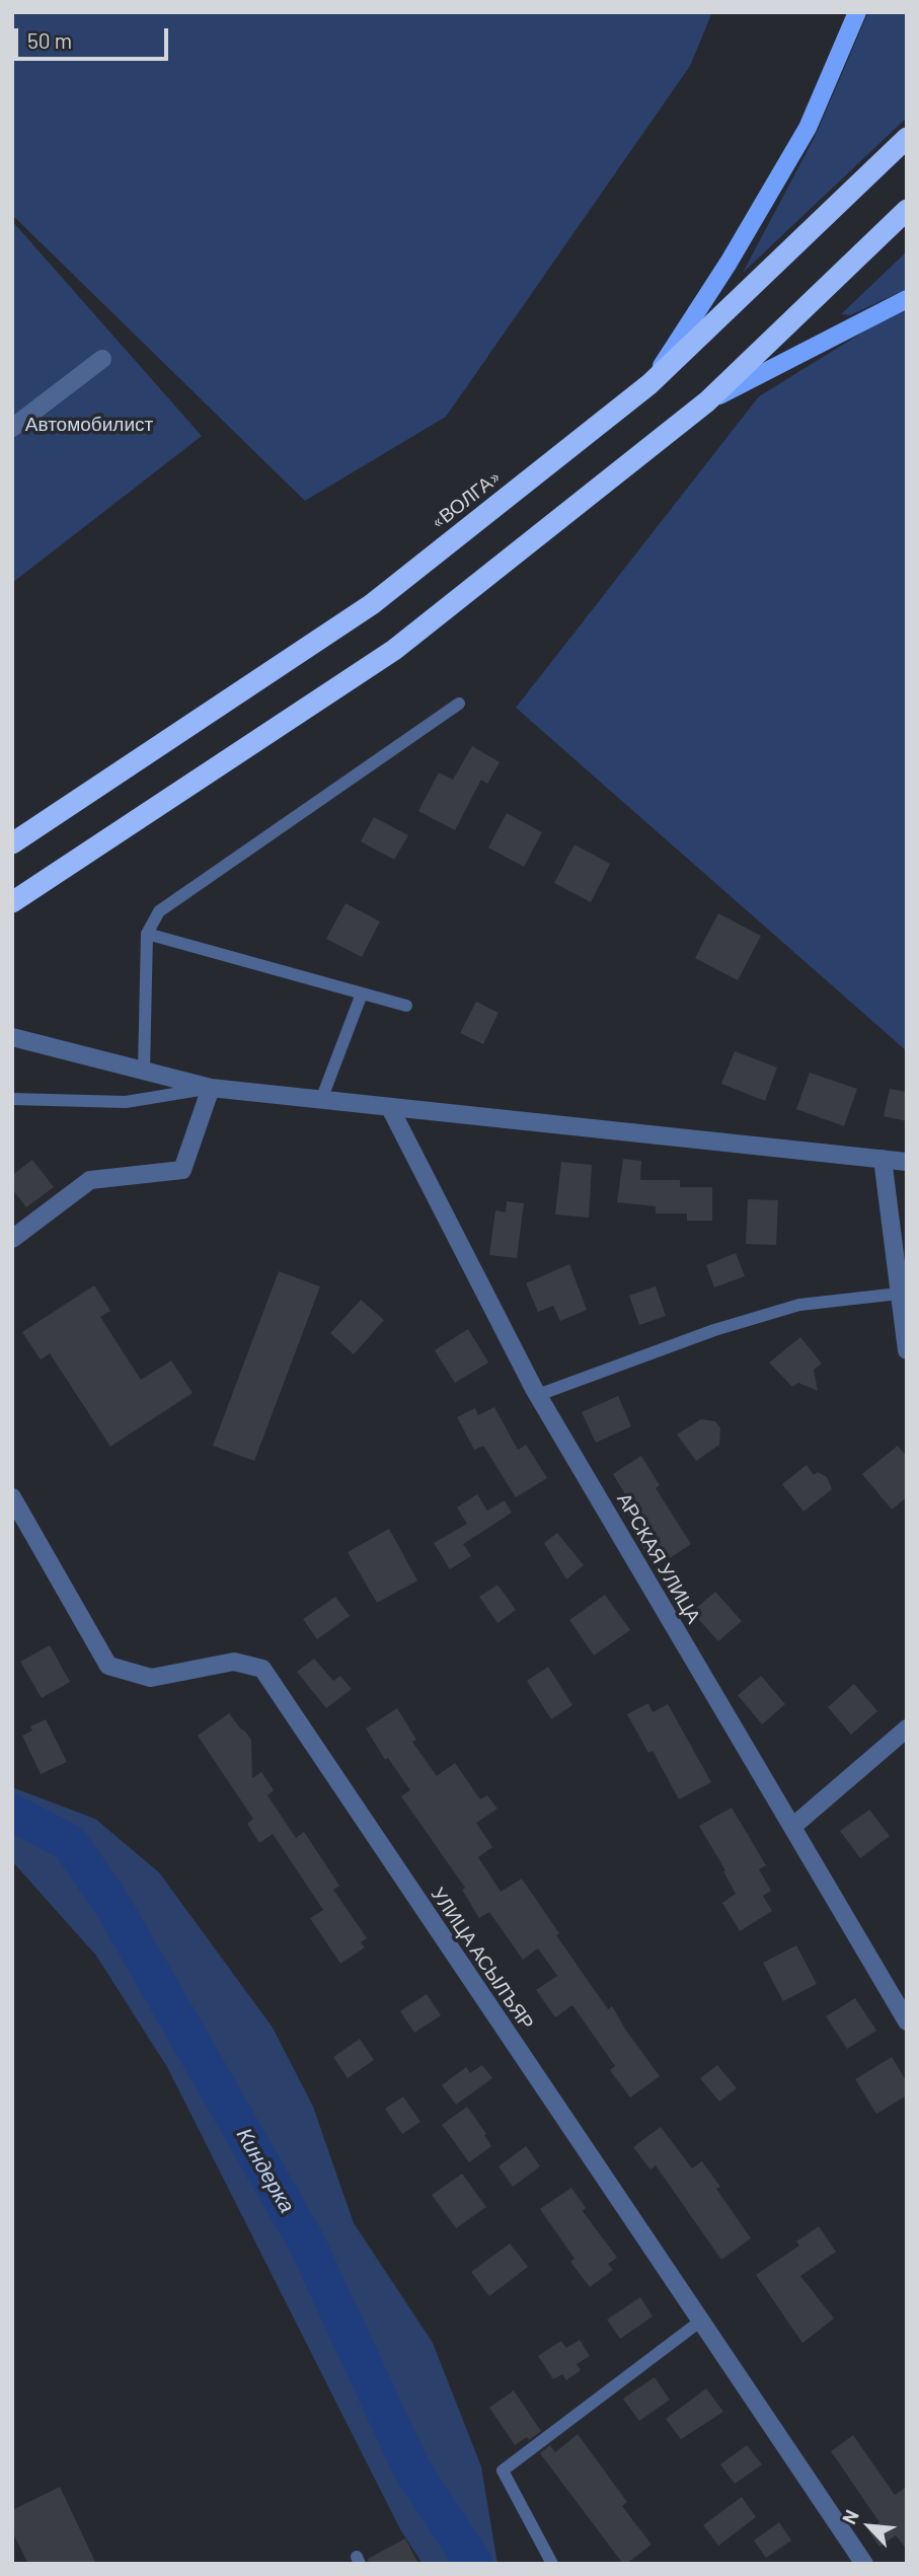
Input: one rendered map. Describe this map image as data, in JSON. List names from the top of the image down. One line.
{"streets":{"highway":["«ВОЛГА»"],"street":["АРСКАЯ УЛИЦА","УЛИЦА АСЫЛЪЯР"]},"water":["Киндерка"],"parks":["Автомобилист"],"scale_bar":"50 m","north":"top left"}
